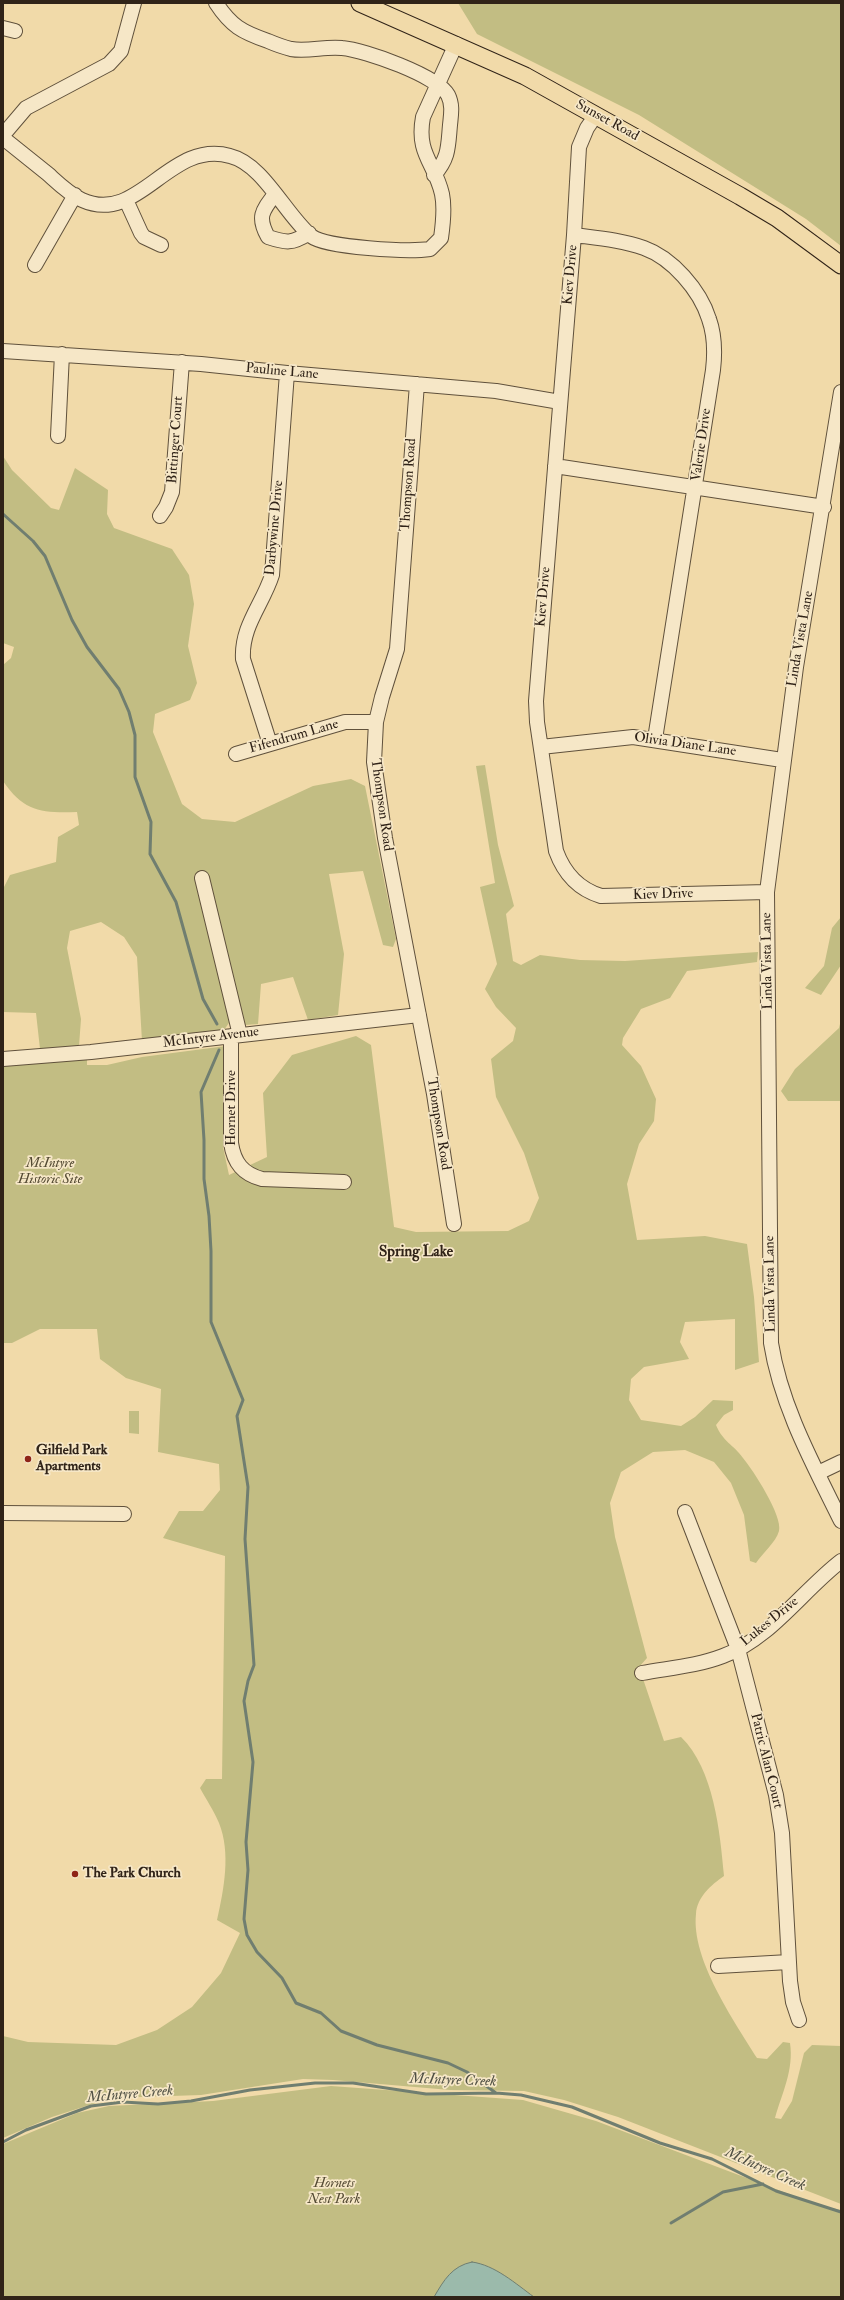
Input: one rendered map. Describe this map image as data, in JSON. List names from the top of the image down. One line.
{"streets":{"main road":["Sunset Road"],"street":["Kiev Drive","Pauline Lane","Bittinger Court","Valerie Drive","Thompson Road","Darbywine Drive","Linda Vista Lane","Fifendrum Lane","Olivia Diane Lane","McIntyre Avenue","Hornet Drive","Lukes Drive","Patric Alan Court"]},"crossings":[["Sunset Road","Kiev Drive"],["Kiev Drive","Pauline Lane"],["Kiev Drive","Valerie Drive"],["Kiev Drive","Linda Vista Lane"],["Kiev Drive","Olivia Diane Lane"],["Pauline Lane","Bittinger Court"],["Pauline Lane","Thompson Road"],["Pauline Lane","Darbywine Drive"],["Valerie Drive","Olivia Diane Lane"],["Thompson Road","Fifendrum Lane"],["Thompson Road","McIntyre Avenue"],["Darbywine Drive","Fifendrum Lane"],["Linda Vista Lane","Olivia Diane Lane"],["McIntyre Avenue","Hornet Drive"],["Lukes Drive","Patric Alan Court"]],"districts":["Spring Lake"],"water":["McIntyre Creek"],"parks":["McIntyre Historic Site","Hornets Nest Park"],"places":["Gilfield Park Apartments","The Park Church"]}
